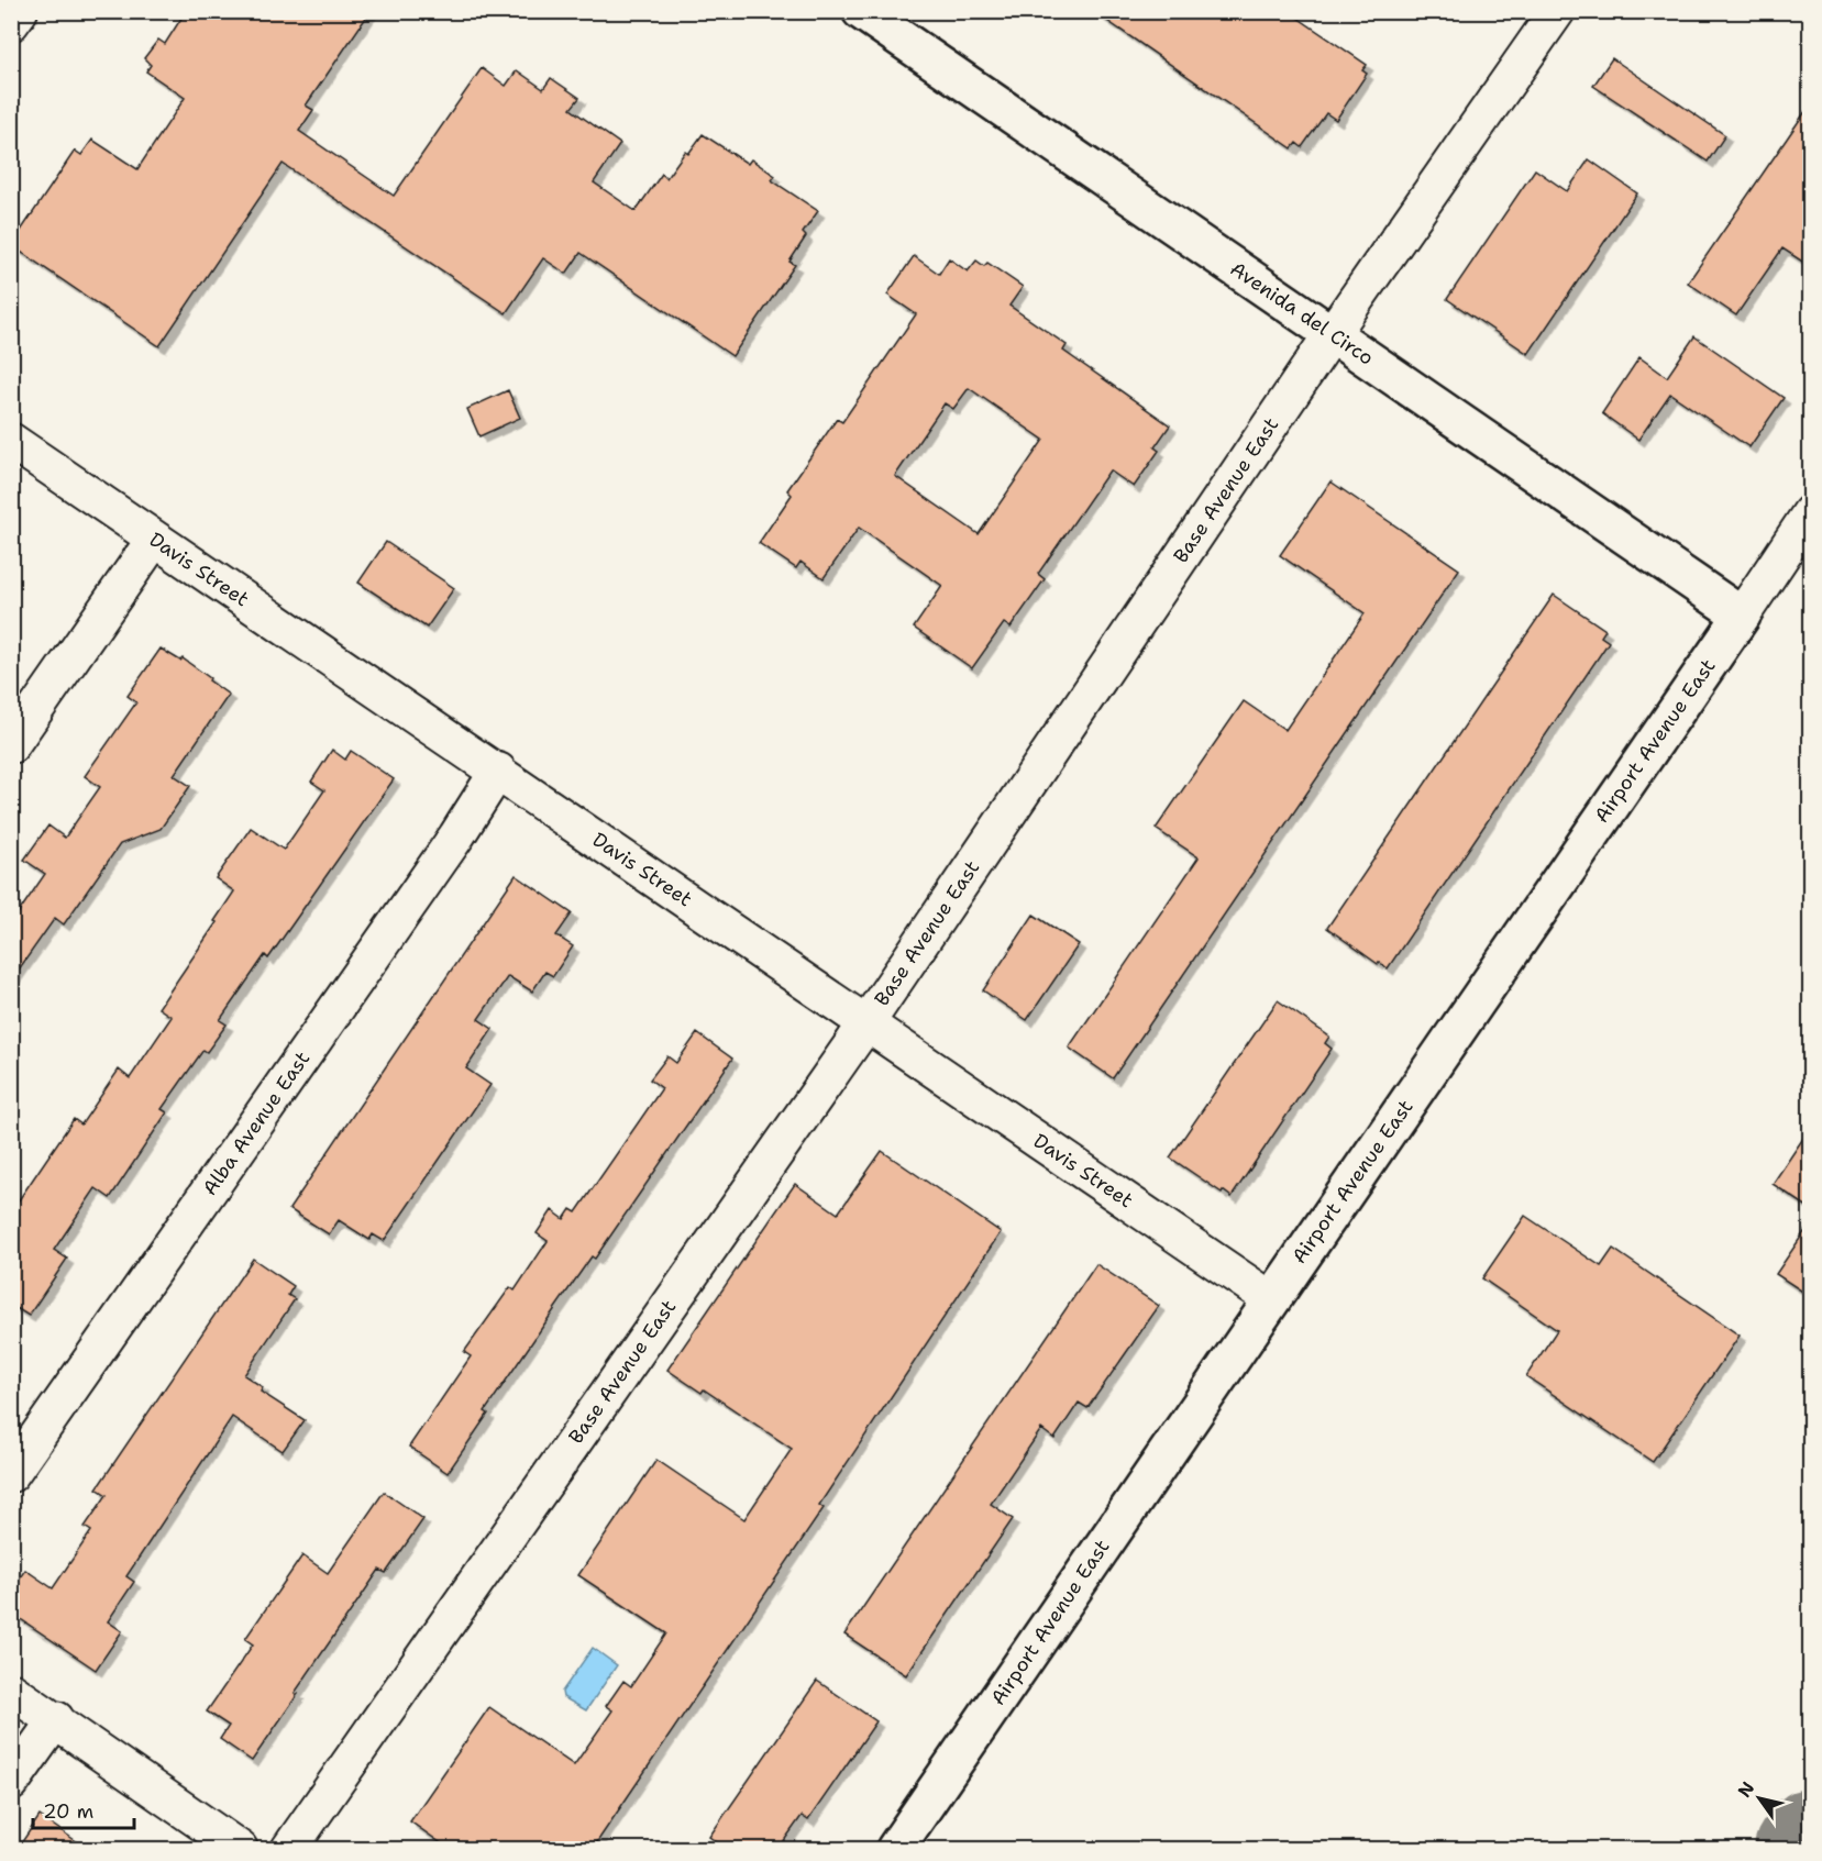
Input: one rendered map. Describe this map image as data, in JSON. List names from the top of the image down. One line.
{"streets":{"street":["Avenida del Circo","Base Avenue East","Davis Street","Airport Avenue East","Alba Avenue East"]},"crossings":[["Avenida del Circo","Base Avenue East"],["Avenida del Circo","Airport Avenue East"],["Base Avenue East","Davis Street"],["Davis Street","Airport Avenue East"],["Davis Street","Alba Avenue East"]],"scale_bar":"20 m","north":"top left"}
